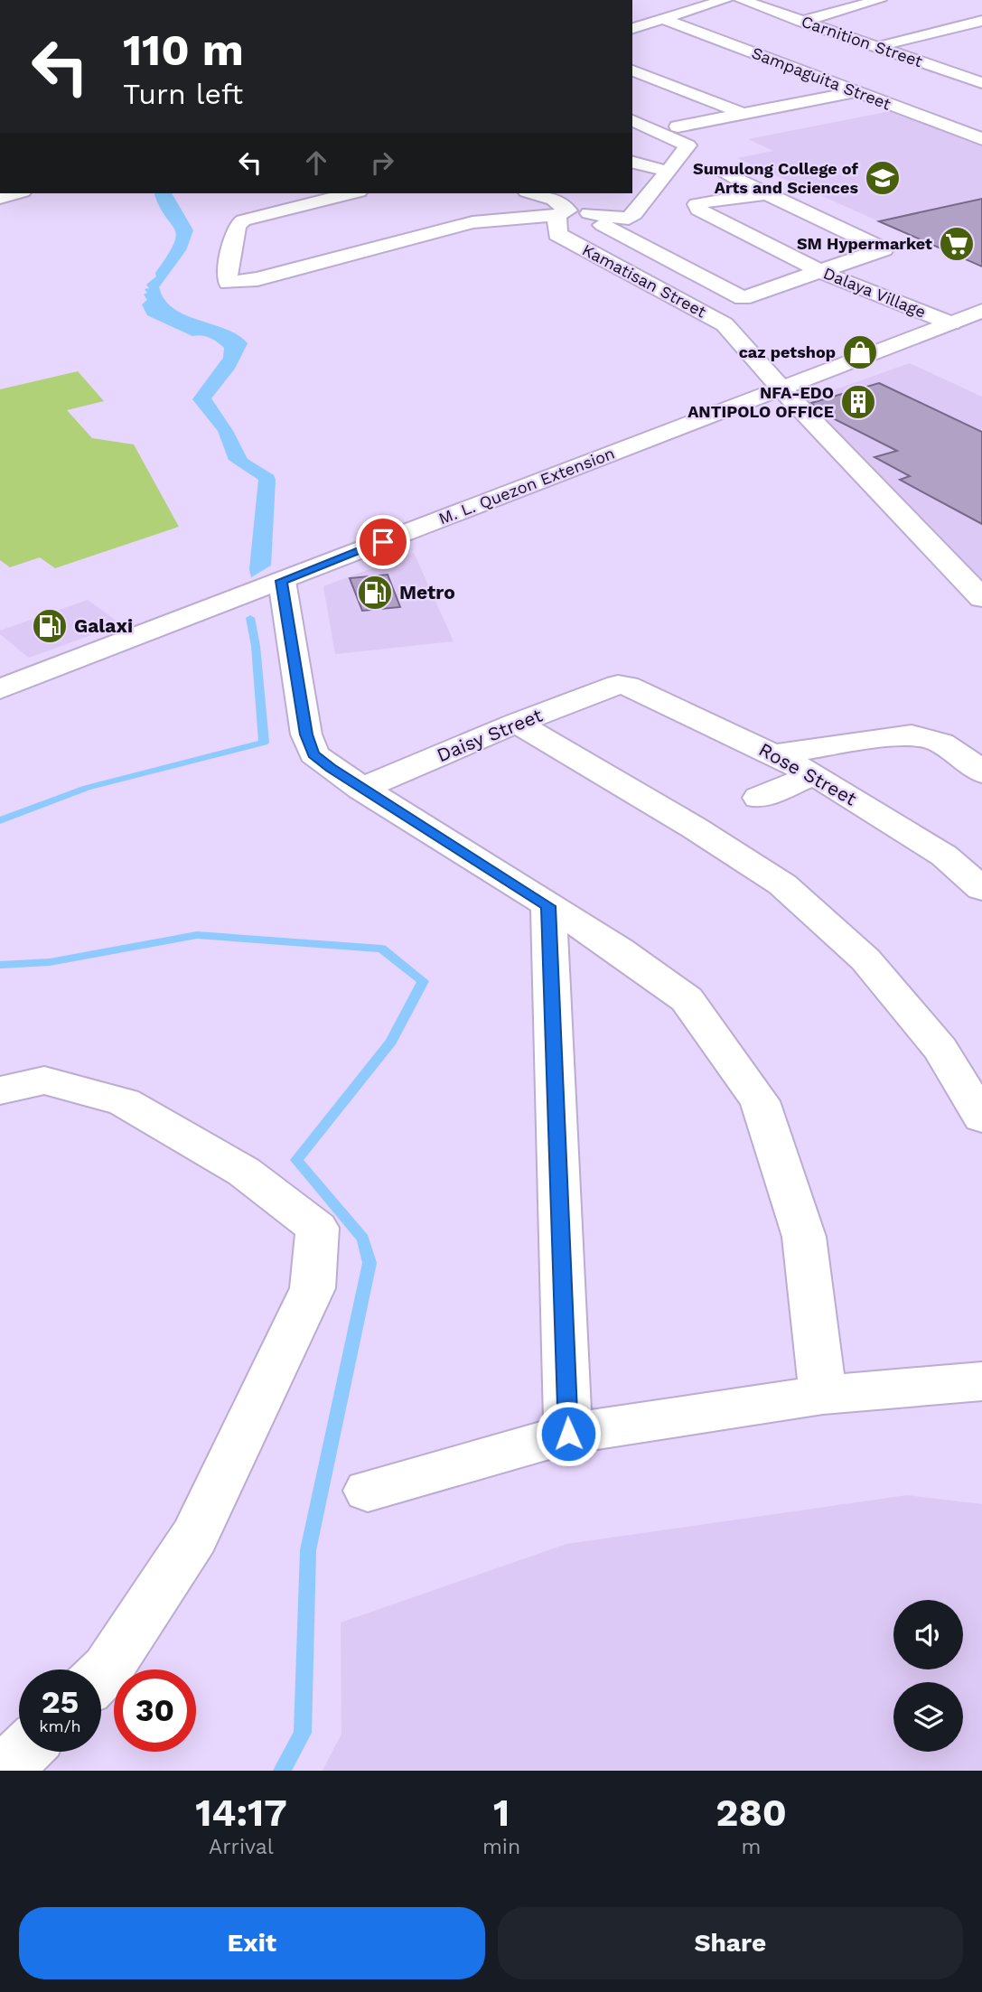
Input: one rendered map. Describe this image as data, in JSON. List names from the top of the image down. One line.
{"streets":{"street":["Carnition Street","Sampaguita Street","Kamatisan Street","Dalaya Village","M. L. Quezon Extension","Daisy Street","Rose Street"]},"crossings":[["Kamatisan Street","M. L. Quezon Extension"],["Dalaya Village","M. L. Quezon Extension"],["Daisy Street","Rose Street"]],"places":{"school or university":["Sumulong College of Arts and Sciences"],"supermarket":["SM Hypermarket"],"shop":["caz petshop"],"building":["NFA-EDO ANTIPOLO OFFICE"],"fuel station":["Metro","Galaxi"]},"page":{"turn":["110 m","Turn left"],"speed":"25 km/h","limit":"30","eta":["14:17","Arrival","1","min","280","m"],"buttons":["Exit","Share"]}}
